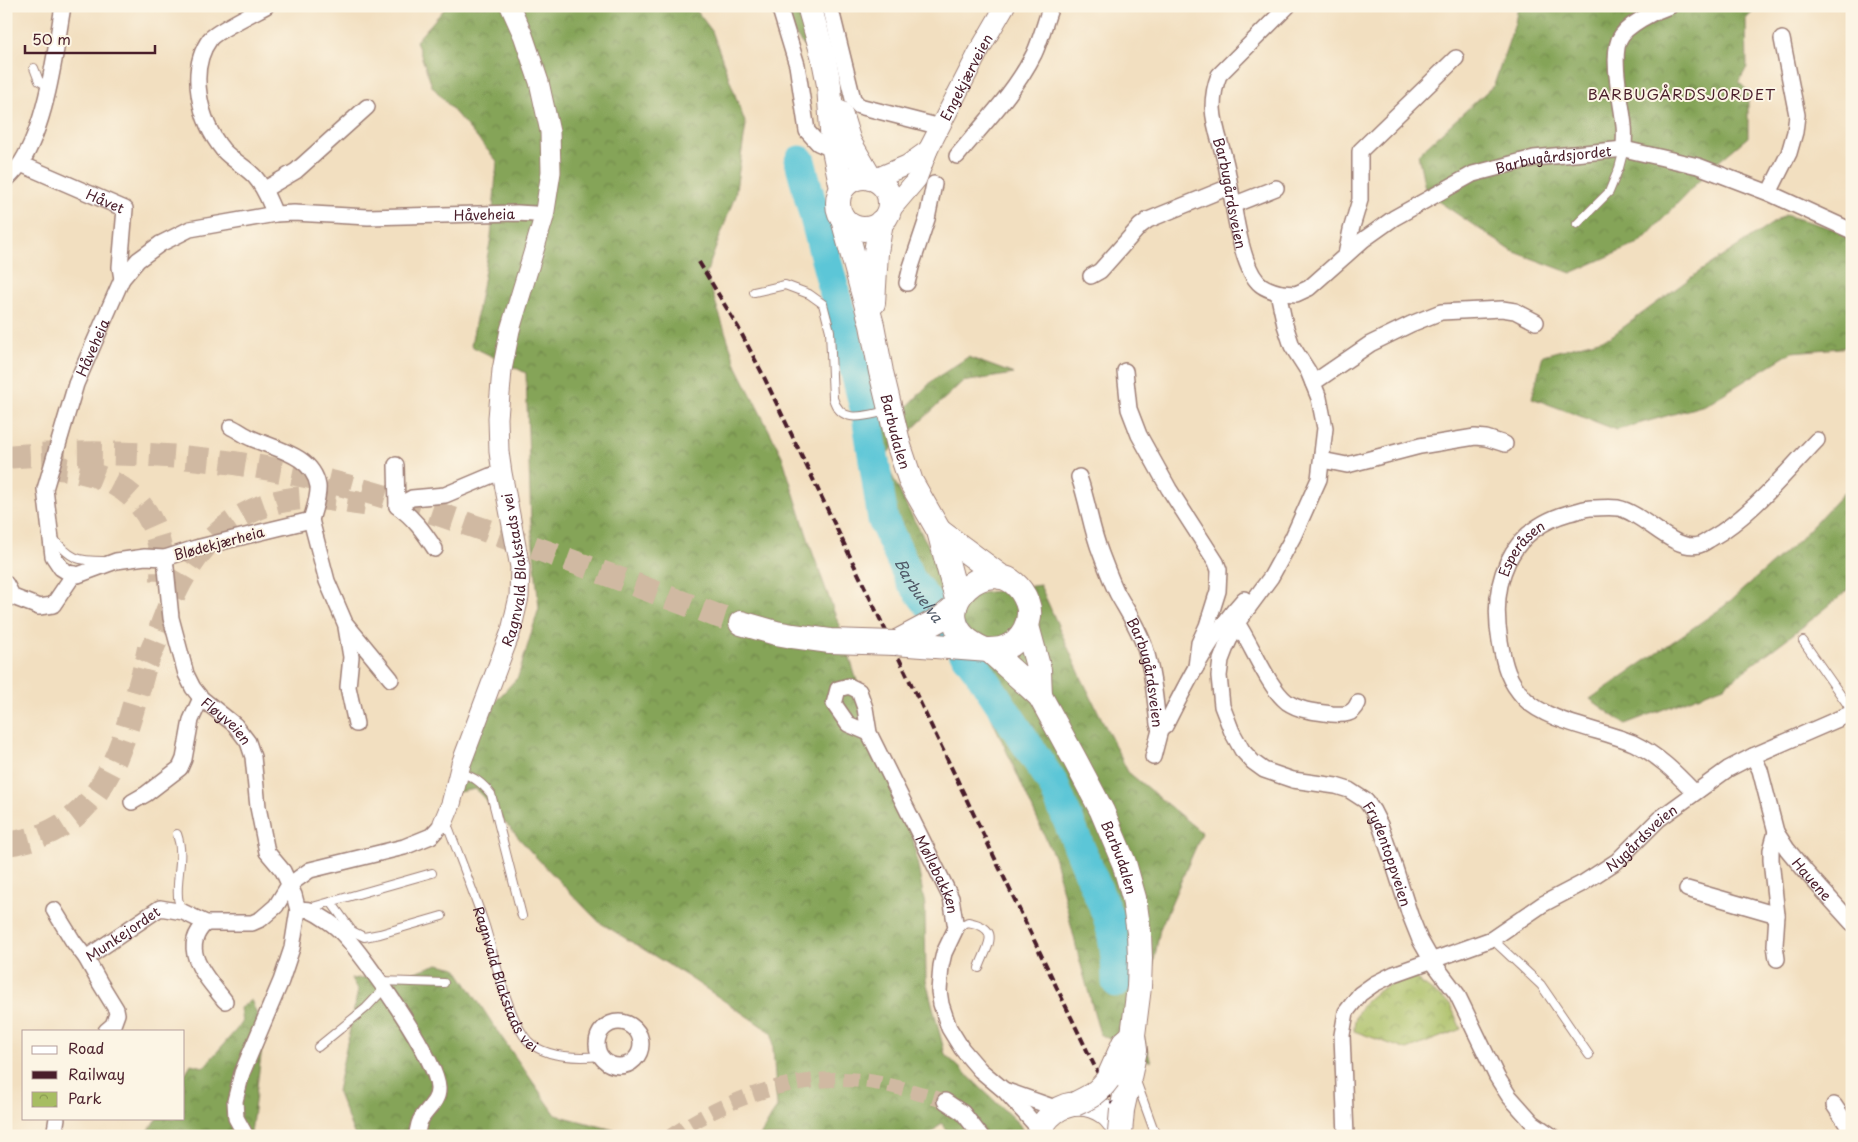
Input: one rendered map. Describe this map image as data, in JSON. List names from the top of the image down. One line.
{"streets":{"main road":["Barbudalen"],"street":["Engekjærveien","Barbugårdsjordet","Barbugårdsveien","Håvet","Håveheia","Blødekjærheia","Esperåsen","Ragnvald Blakstads vei","Fløyveien","Nygårdsveien","Frydentoppveien","Møllebakken","Hauene","Munkejordet"]},"crossings":[["Engekjærveien","Barbudalen"],["Barbugårdsjordet","Barbugårdsveien"],["Barbugårdsveien","Frydentoppveien"],["Håvet","Håveheia"],["Håveheia","Blødekjærheia"],["Håveheia","Ragnvald Blakstads vei"],["Barbudalen","Møllebakken"],["Blødekjærheia","Fløyveien"],["Esperåsen","Nygårdsveien"],["Fløyveien","Munkejordet"],["Nygårdsveien","Frydentoppveien"],["Nygårdsveien","Hauene"]],"districts":["BARBUGÅRDSJORDET"],"water":["Barbuelva"],"legend":["Road","Railway","Park"],"scale_bar":"50 m"}
